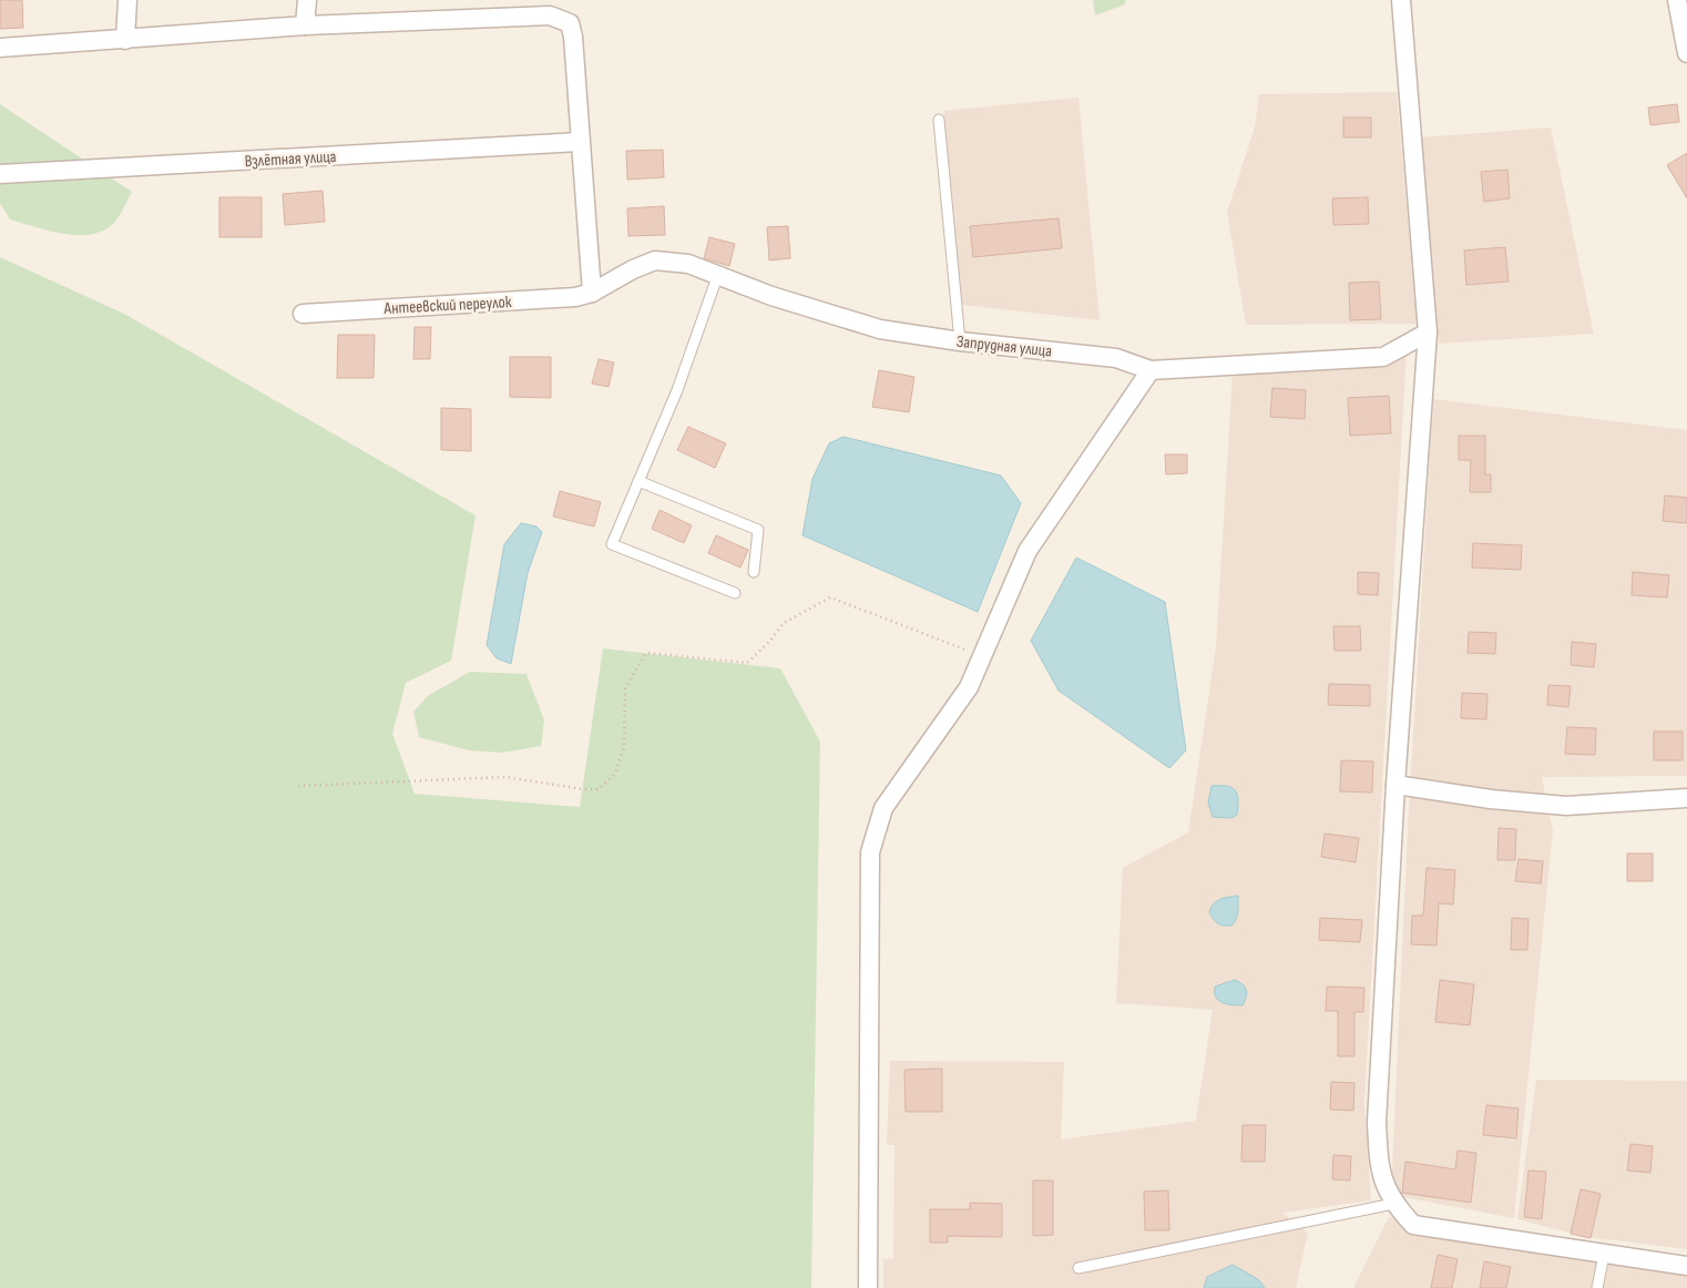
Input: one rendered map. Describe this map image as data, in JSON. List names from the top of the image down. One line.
{"streets":{"street":["Взлётная улица","Антеевский переулок","Запрудная улица"]},"crossings":[["Антеевский переулок","Запрудная улица"]]}
